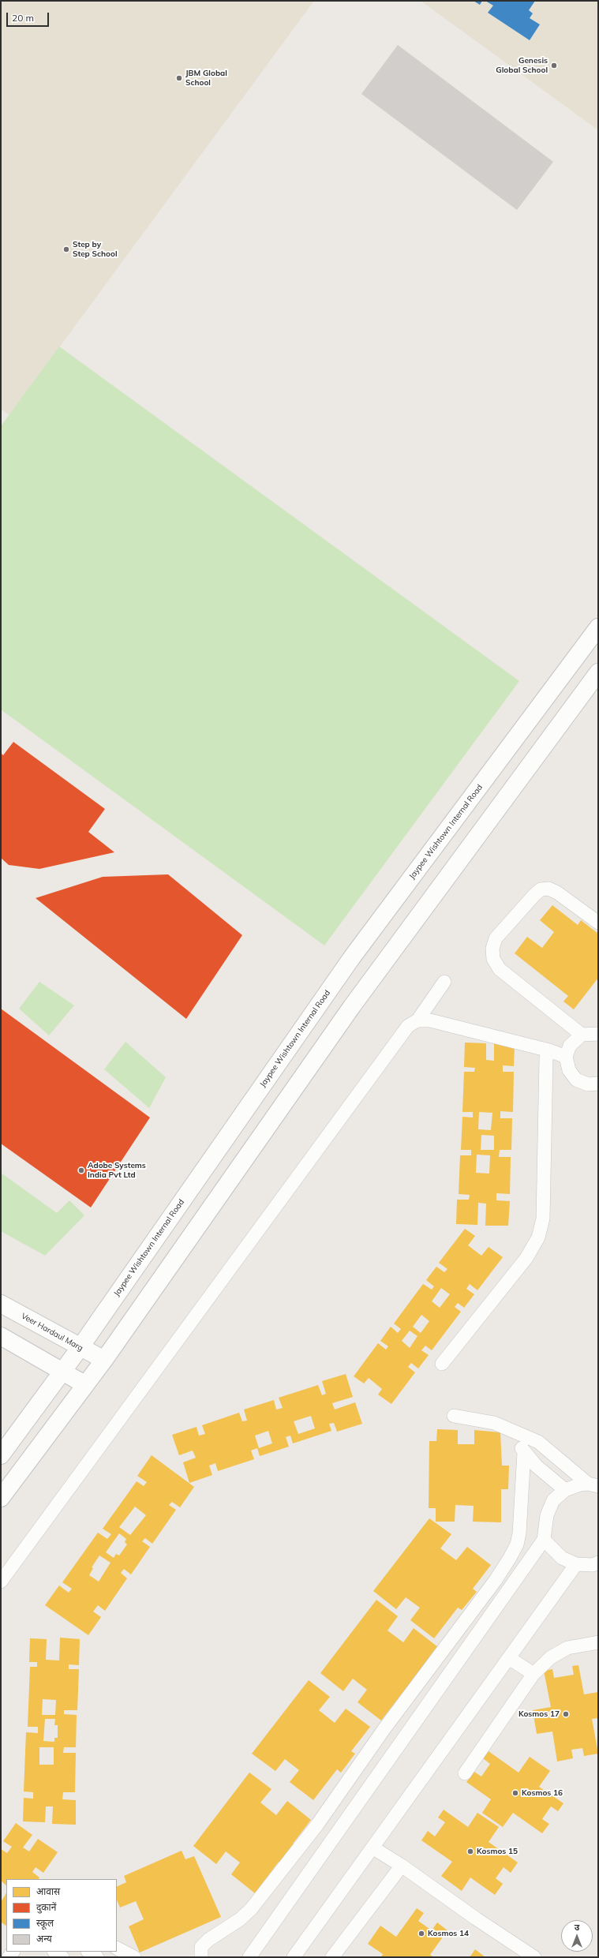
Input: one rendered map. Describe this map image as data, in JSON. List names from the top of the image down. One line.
{"streets":{"street":["Jaypee Wishtown Internal Road","Veer Hardaul Marg"]},"crossings":[["Jaypee Wishtown Internal Road","Veer Hardaul Marg"]],"places":["Genesis Global School","JBM Global School","Step by Step School","Adobe Systems India Pvt Ltd","Kosmos 17","Kosmos 16","Kosmos 15","Kosmos 14"],"legend":["आवास","दुकानें","स्कूल","अन्य"],"scale_bar":"20 m","north":"top"}
